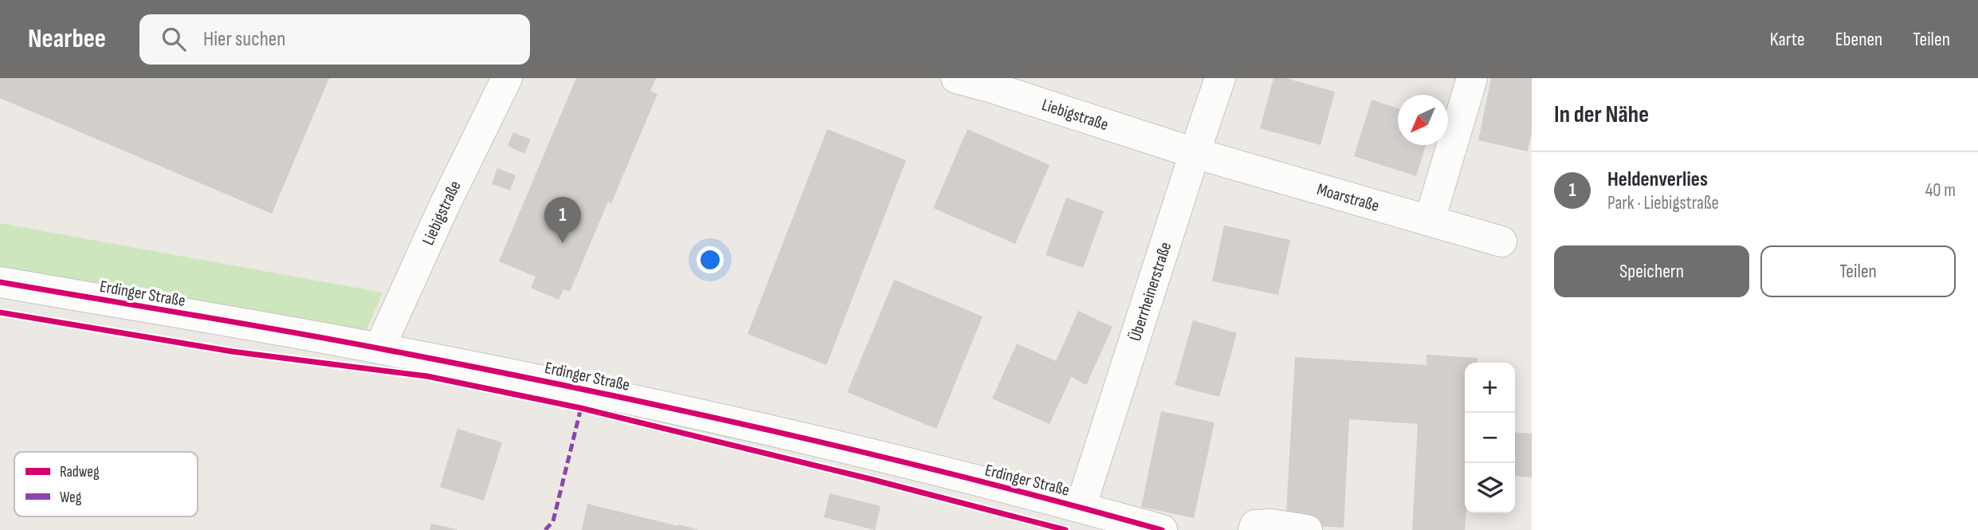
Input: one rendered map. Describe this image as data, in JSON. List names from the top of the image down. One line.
{"streets":{"street":["Liebigstraße","Moarstraße","Überrheinerstraße","Erdinger Straße"]},"crossings":[["Liebigstraße","Moarstraße"],["Liebigstraße","Überrheinerstraße"],["Liebigstraße","Erdinger Straße"],["Moarstraße","Überrheinerstraße"],["Überrheinerstraße","Erdinger Straße"]],"legend":["Radweg","Weg"],"north":"bottom left","page":{"header":"Nearbee","search":"Hier suchen","nav":["Karte","Ebenen","Teilen"],"heading":"In der Nähe","list":[{"mark":"1","name":"Heldenverlies","note":"Park · Liebigstraße","value":"40 m"}],"pins":"1","buttons":["Speichern","Teilen"],"map_buttons":["+","−"]}}
